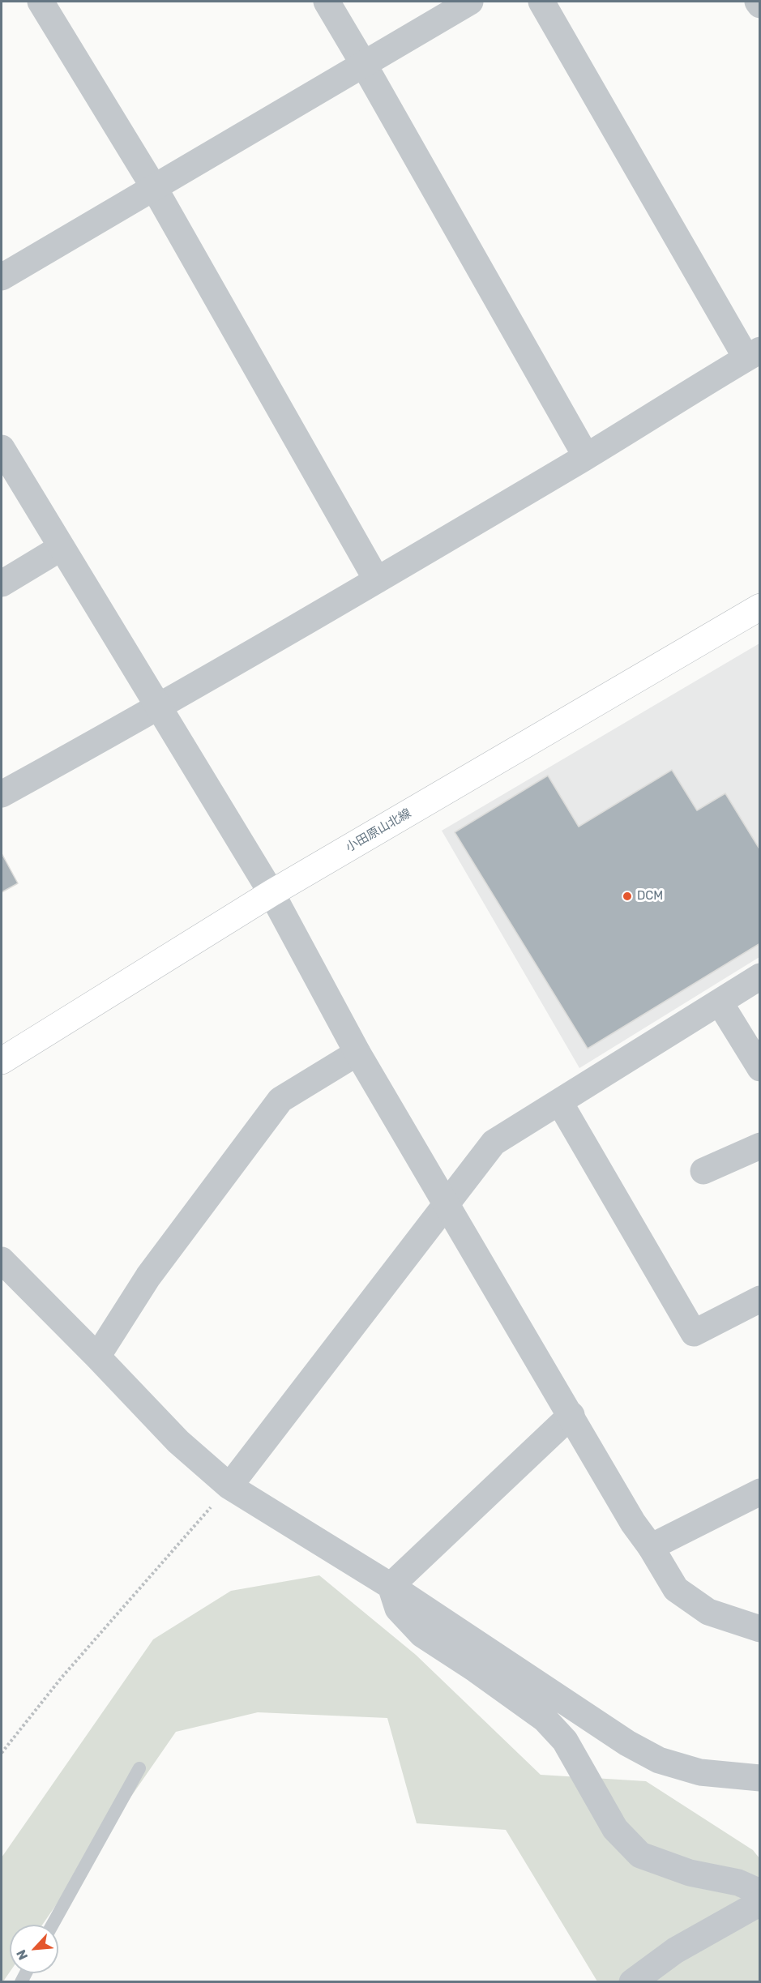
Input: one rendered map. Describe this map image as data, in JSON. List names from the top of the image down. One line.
{"streets":{"main road":["小田原山北線"]},"places":["DCM"],"north":"bottom left"}
